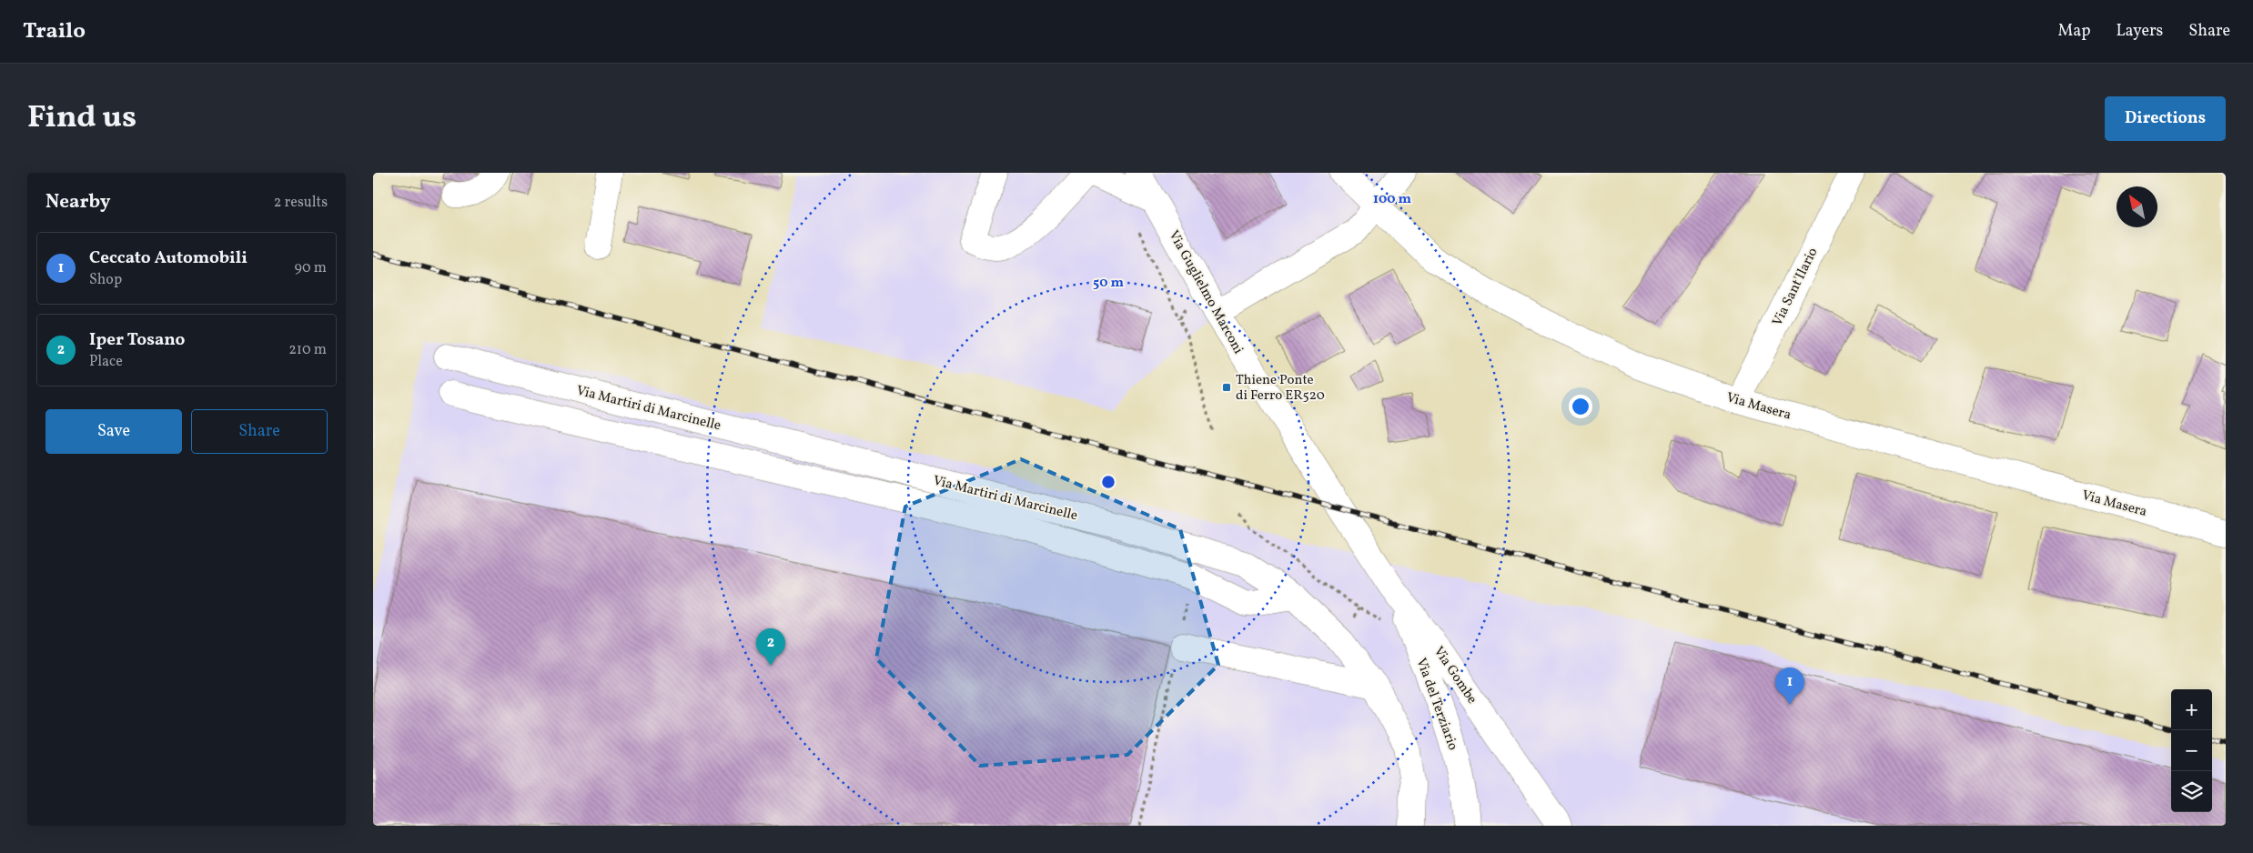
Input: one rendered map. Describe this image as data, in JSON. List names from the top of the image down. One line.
{"streets":{"street":["Via Sant'Ilario","Via Guglielmo Marconi","Via Masera","Via Martiri di Marcinelle","Via Gombe","Via del Terziario"]},"crossings":[["Via Sant'Ilario","Via Masera"],["Via Guglielmo Marconi","Via Gombe"],["Via Gombe","Via del Terziario"]],"places":{"transit":["Thiene Ponte di Ferro ER520"]},"north":"top left","page":{"header":"Trailo","nav":["Map","Layers","Share"],"title":"Find us","buttons":["Directions",["Save","Share"]],"heading":["Nearby","2 results"],"list":[{"mark":"1","name":"Ceccato Automobili","note":"Shop","value":"90 m"},{"mark":"2","name":"Iper Tosano","note":"Place","value":"210 m"}],"pins":["2","1"],"map_buttons":["+","−"]},"rings":["100 m","50 m"]}
